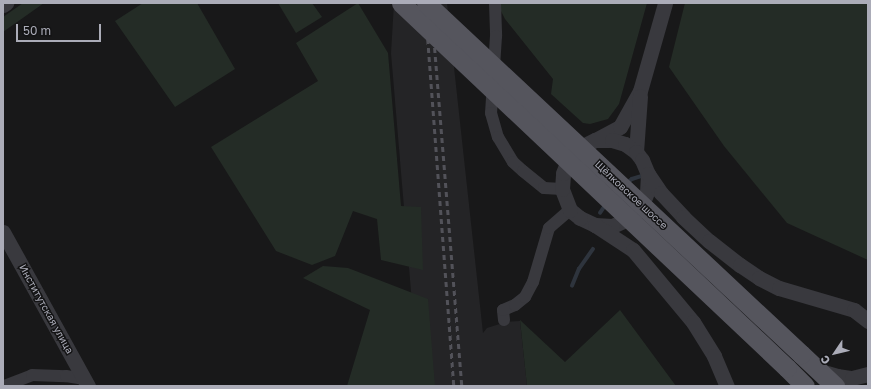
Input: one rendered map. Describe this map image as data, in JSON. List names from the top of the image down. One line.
{"streets":{"main road":["Щёлковское шоссе"],"street":["Институтская улица"]},"scale_bar":"50 m","north":"bottom left"}
